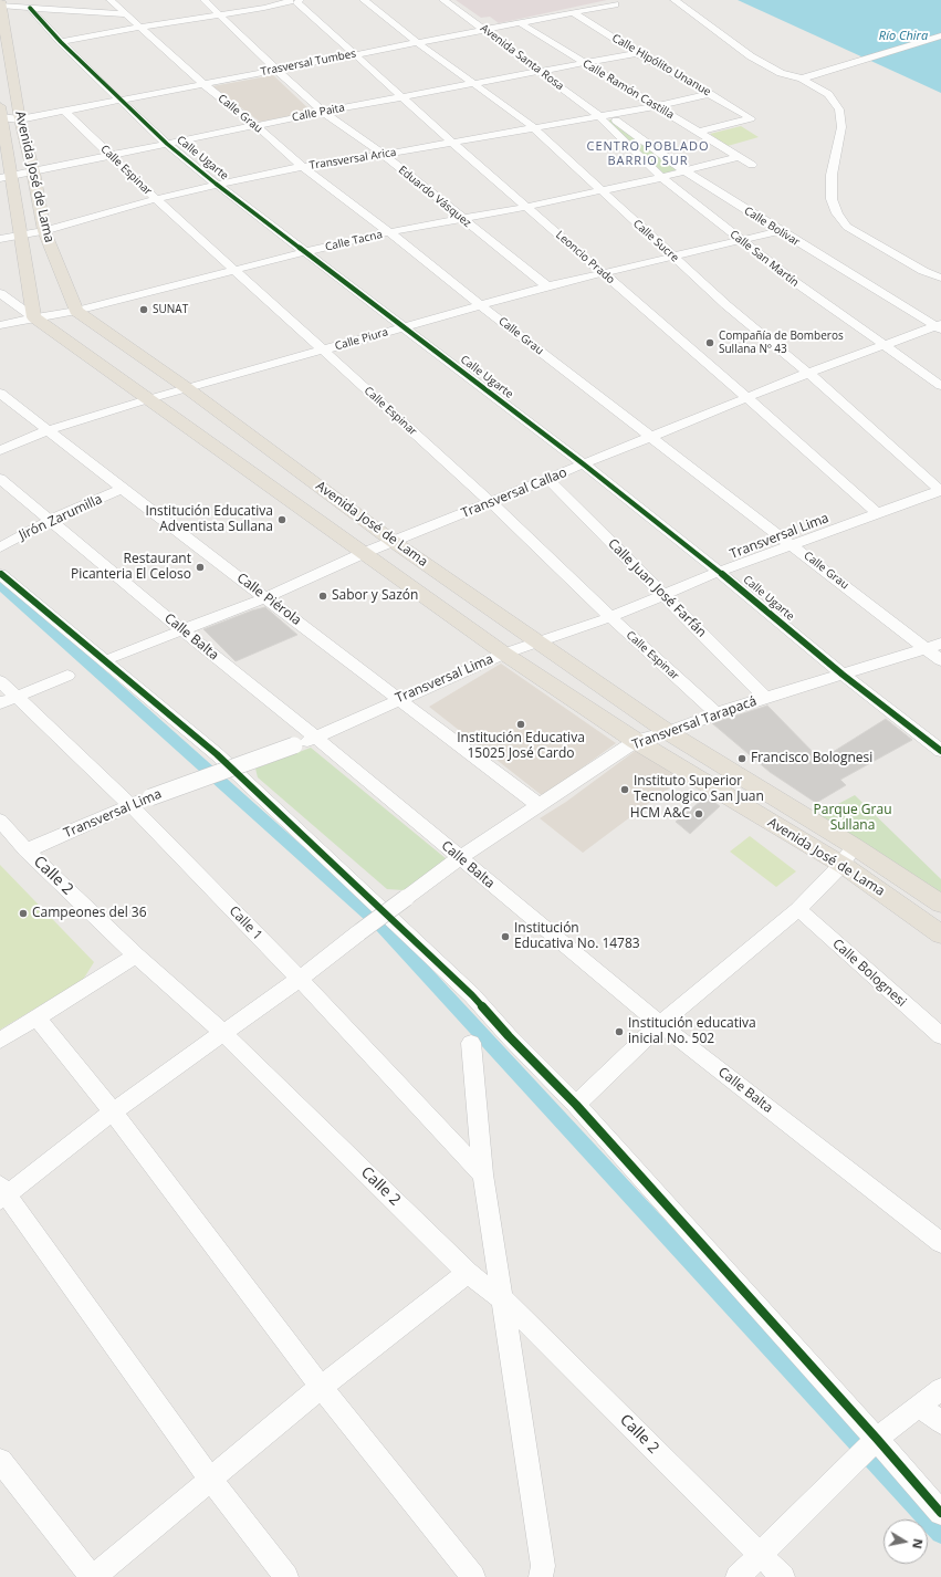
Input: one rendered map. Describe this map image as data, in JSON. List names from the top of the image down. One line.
{"streets":{"main road":["Avenida José de Lama"],"street":["Avenida Santa Rosa","Trasversal Tumbes","Calle Hipólito Unanue","Calle Ramón Castilla","Calle Paita","Calle Grau","Calle Ugarte","Transversal Arica","Calle Espinar","Eduardo Vásquez","Calle Bolívar","Calle Tacna","Calle Sucre","Leoncio Prado","Calle San Martín","Calle Piura","Transversal Callao","Jirón Zarumilla","Transversal Lima","Calle Juan José Farfán","Calle Piérola","Calle Balta","Transversal Tarapacá","Calle 2","Calle 1","Calle Bolognesi"]},"crossings":[["Avenida Santa Rosa","Trasversal Tumbes"],["Avenida Santa Rosa","Calle Paita"],["Avenida Santa Rosa","Transversal Arica"],["Avenida Santa Rosa","Calle Bolívar"],["Avenida Santa Rosa","Calle San Martín"],["Trasversal Tumbes","Calle Hipólito Unanue"],["Trasversal Tumbes","Calle Ramón Castilla"],["Trasversal Tumbes","Calle Grau"],["Trasversal Tumbes","Calle Ugarte"],["Trasversal Tumbes","Calle Espinar"],["Trasversal Tumbes","Avenida José de Lama"],["Trasversal Tumbes","Eduardo Vásquez"],["Trasversal Tumbes","Calle Sucre"],["Trasversal Tumbes","Leoncio Prado"],["Calle Hipólito Unanue","Calle Ramón Castilla"],["Calle Hipólito Unanue","Calle Paita"],["Calle Hipólito Unanue","Transversal Arica"],["Calle Ramón Castilla","Calle Paita"],["Calle Ramón Castilla","Transversal Arica"],["Calle Ramón Castilla","Calle Tacna"],["Calle Paita","Calle Grau"],["Calle Paita","Calle Ugarte"],["Calle Paita","Calle Espinar"],["Calle Paita","Avenida José de Lama"],["Calle Paita","Eduardo Vásquez"],["Calle Paita","Calle Sucre"],["Calle Paita","Leoncio Prado"],["Calle Grau","Transversal Arica"],["Calle Grau","Calle Tacna"],["Calle Grau","Calle Piura"],["Calle Grau","Transversal Callao"],["Calle Grau","Transversal Lima"],["Calle Grau","Transversal Tarapacá"],["Calle Ugarte","Transversal Arica"],["Calle Ugarte","Calle Tacna"],["Calle Ugarte","Calle Piura"],["Calle Ugarte","Transversal Callao"],["Calle Ugarte","Transversal Lima"],["Calle Ugarte","Transversal Tarapacá"],["Transversal Arica","Calle Espinar"],["Transversal Arica","Avenida José de Lama"],["Transversal Arica","Eduardo Vásquez"],["Transversal Arica","Calle Bolívar"],["Transversal Arica","Calle Sucre"],["Transversal Arica","Leoncio Prado"],["Transversal Arica","Calle San Martín"],["Calle Espinar","Calle Tacna"],["Calle Espinar","Calle Piura"],["Calle Espinar","Transversal Callao"],["Calle Espinar","Transversal Lima"],["Calle Espinar","Transversal Tarapacá"],["Avenida José de Lama","Calle Tacna"],["Avenida José de Lama","Calle Piura"],["Avenida José de Lama","Transversal Callao"],["Avenida José de Lama","Transversal Lima"],["Avenida José de Lama","Transversal Tarapacá"],["Eduardo Vásquez","Calle Tacna"],["Eduardo Vásquez","Calle Piura"],["Calle Bolívar","Calle Tacna"],["Calle Bolívar","Calle San Martín"],["Calle Bolívar","Calle Piura"],["Calle Bolívar","Transversal Callao"],["Calle Tacna","Calle Sucre"],["Calle Tacna","Leoncio Prado"],["Calle Tacna","Calle San Martín"],["Calle Sucre","Calle Piura"],["Calle Sucre","Transversal Callao"],["Calle Sucre","Transversal Lima"],["Leoncio Prado","Calle Piura"],["Leoncio Prado","Transversal Callao"],["Leoncio Prado","Transversal Lima"],["Calle San Martín","Calle Piura"],["Calle San Martín","Transversal Callao"],["Calle Piura","Calle Piérola"],["Transversal Callao","Calle Juan José Farfán"],["Transversal Callao","Calle Piérola"],["Transversal Callao","Calle Balta"],["Jirón Zarumilla","Calle Piérola"],["Jirón Zarumilla","Calle Balta"],["Transversal Lima","Calle Juan José Farfán"],["Transversal Lima","Calle Piérola"],["Transversal Lima","Calle Balta"],["Transversal Lima","Calle 2"],["Transversal Lima","Calle 1"],["Calle Juan José Farfán","Transversal Tarapacá"],["Calle Piérola","Transversal Tarapacá"],["Calle Balta","Transversal Tarapacá"],["Transversal Tarapacá","Calle 2"],["Transversal Tarapacá","Calle 1"]],"districts":["CENTRO POBLADO BARRIO SUR"],"water":["Río Chira"],"parks":["Parque Grau Sullana"],"places":["SUNAT","Compañía de Bomberos Sullana Nº 43","Institución Educativa Adventista Sullana","Restaurant Picanteria El Celoso","Sabor y Sazón","Institución Educativa 15025 José Cardo","Francisco Bolognesi","Instituto Superior Tecnologico San Juan","HCM A&C","Campeones del 36","Institución Educativa No. 14783","Institución educativa inicial No. 502"],"north":"right"}
